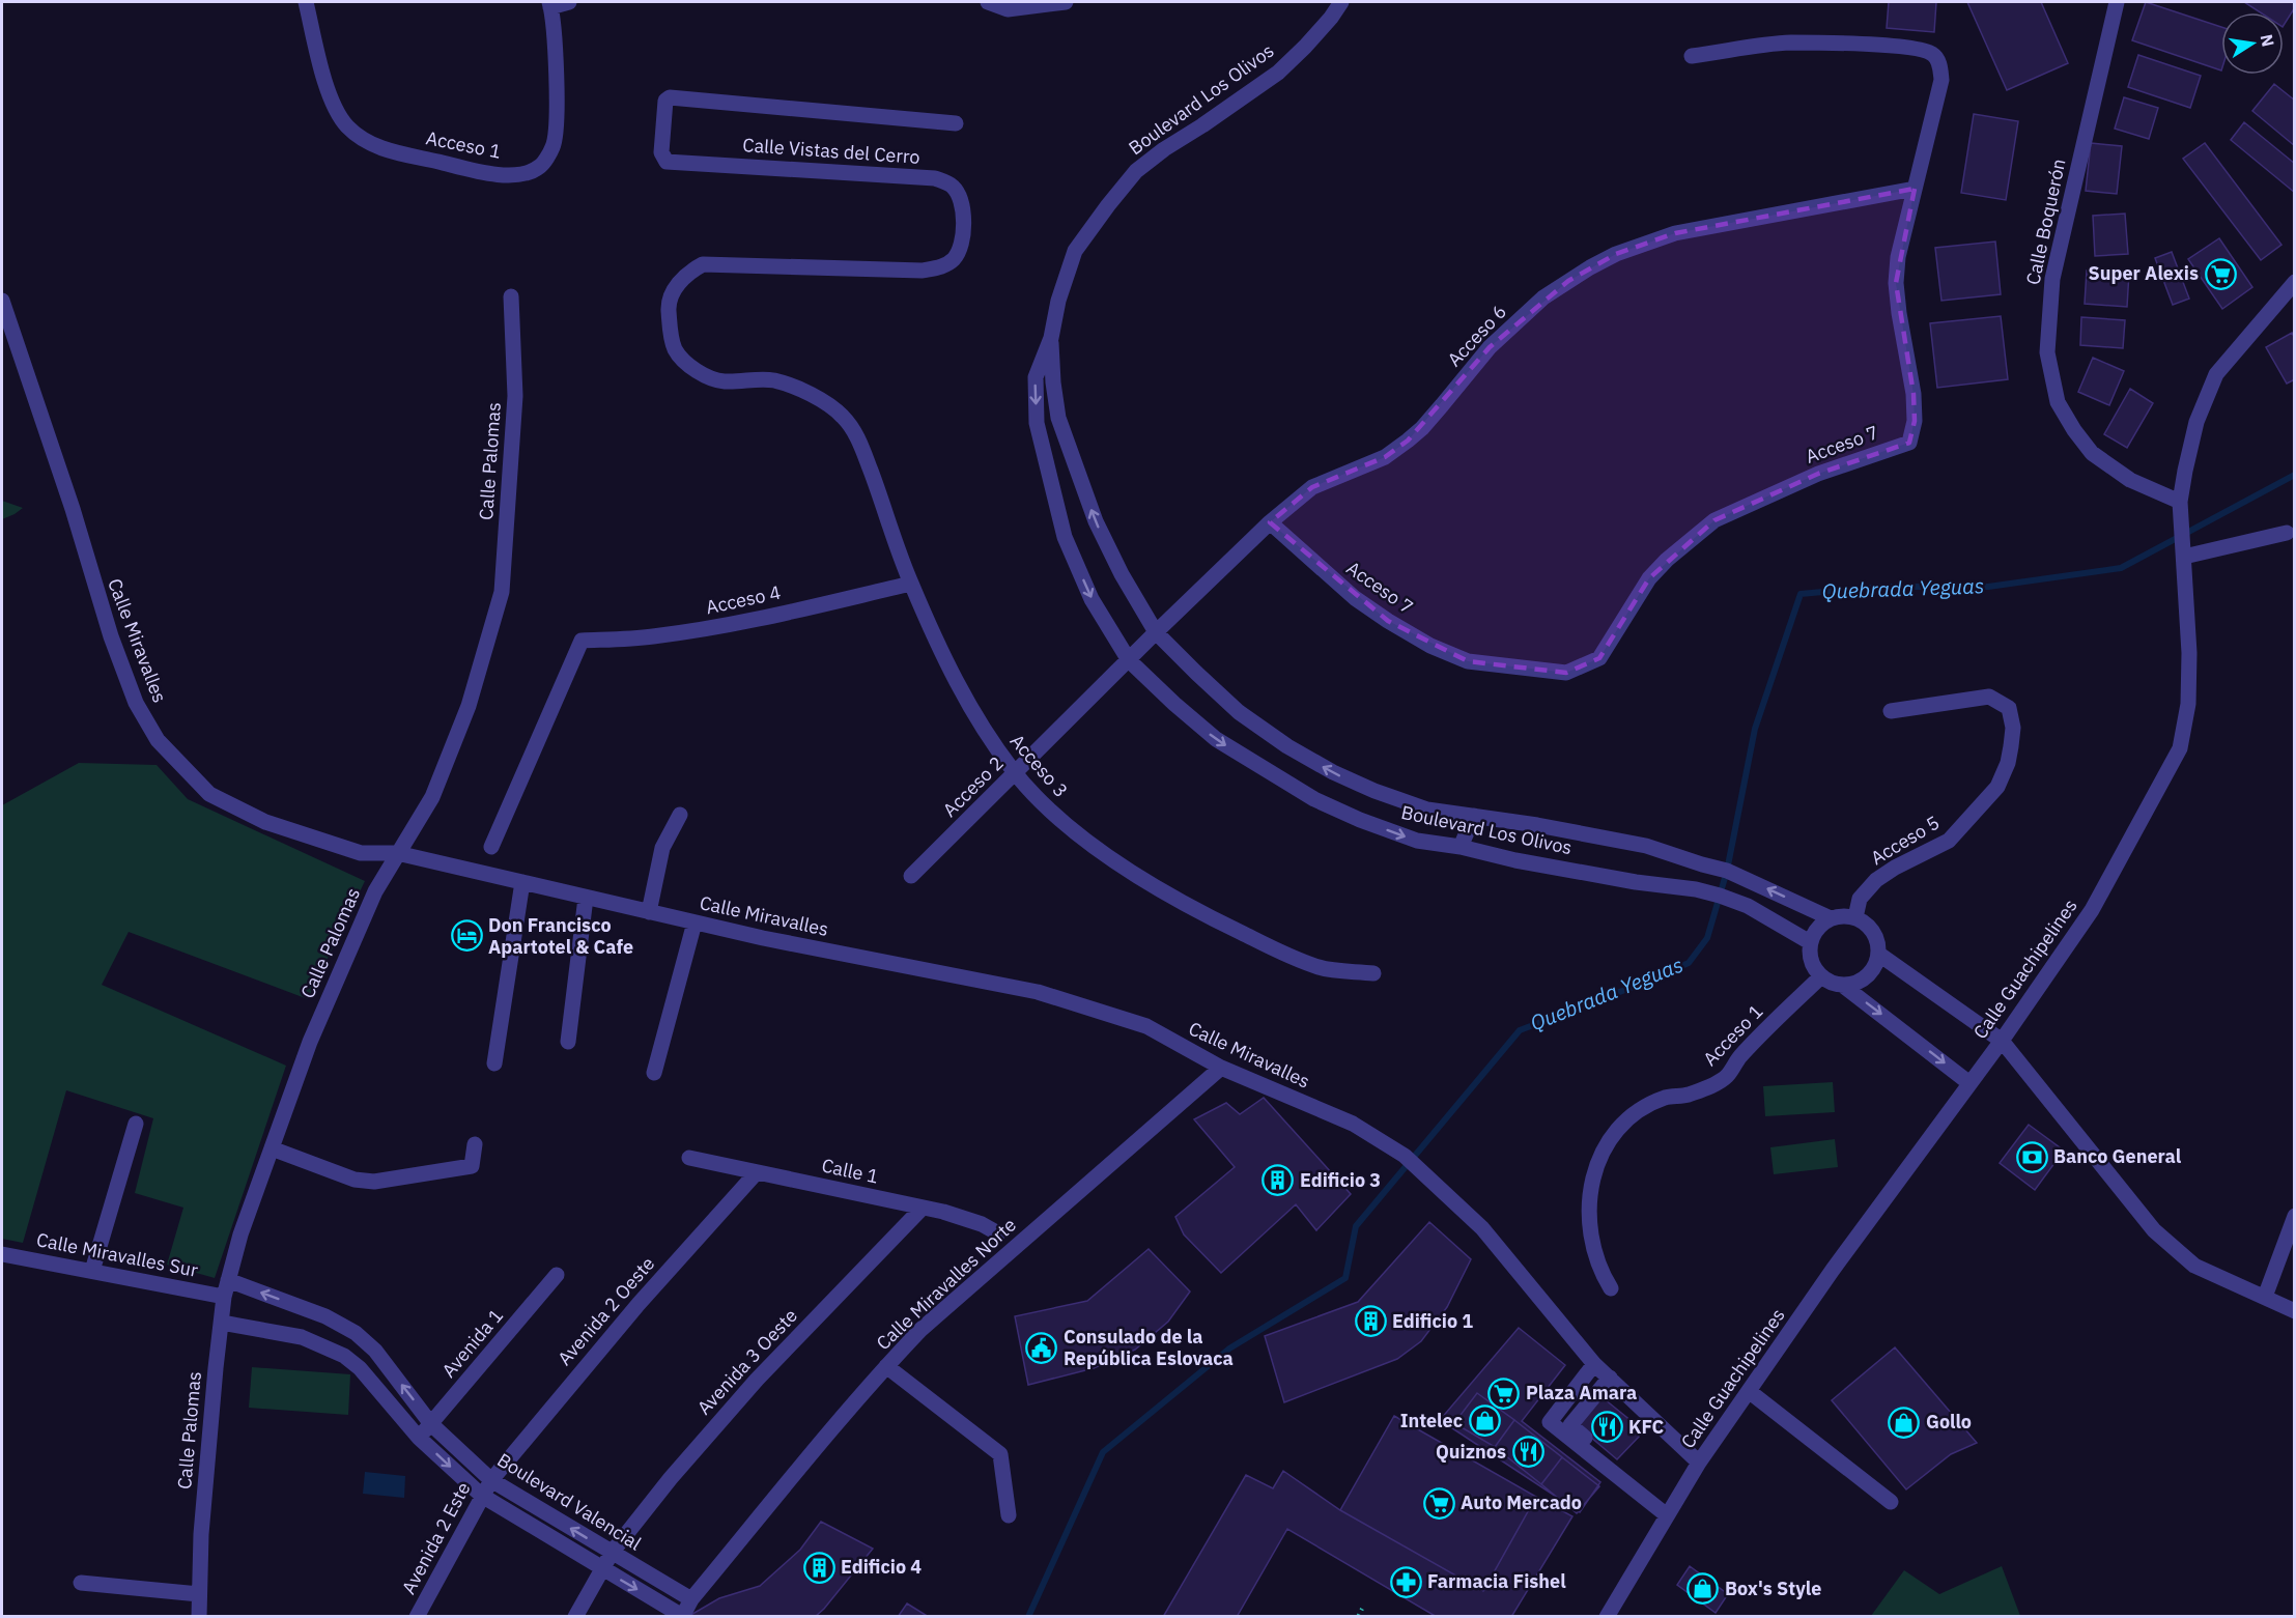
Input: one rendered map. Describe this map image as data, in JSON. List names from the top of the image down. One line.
{"streets":{"street":["Boulevard Los Olivos","Acceso 1","Calle Vistas del Cerro","Calle Boquerón","Acceso 6","Acceso 7","Calle Palomas","Acceso 4","Calle Miravalles","Acceso 3","Acceso 2","Acceso 5","Calle Guachipelines","Calle 1","Calle Miravalles Sur","Calle Miravalles Norte","Avenida 2 Oeste","Avenida 1","Avenida 3 Oeste","Boulevard Valencial","Avenida 2 Este"]},"crossings":[["Boulevard Los Olivos","Acceso 1"],["Boulevard Los Olivos","Acceso 6"],["Boulevard Los Olivos","Acceso 2"],["Boulevard Los Olivos","Acceso 5"],["Acceso 1","Acceso 5"],["Calle Vistas del Cerro","Acceso 3"],["Calle Boquerón","Calle Guachipelines"],["Acceso 6","Acceso 7"],["Acceso 6","Acceso 2"],["Calle Palomas","Calle Miravalles"],["Calle Palomas","Calle Miravalles Sur"],["Calle Palomas","Boulevard Valencial"],["Acceso 4","Acceso 3"],["Calle Miravalles","Calle Guachipelines"],["Calle Miravalles","Calle Miravalles Norte"],["Acceso 3","Acceso 2"],["Calle 1","Avenida 2 Oeste"],["Calle 1","Avenida 3 Oeste"],["Calle Miravalles Norte","Boulevard Valencial"],["Avenida 2 Oeste","Boulevard Valencial"],["Avenida 2 Oeste","Avenida 2 Este"],["Avenida 1","Boulevard Valencial"],["Avenida 3 Oeste","Boulevard Valencial"],["Boulevard Valencial","Avenida 2 Este"]],"water":["Quebrada Yeguas"],"places":{"supermarket":["Super Alexis","Plaza Amara","Auto Mercado"],"hotel":["Don Francisco Apartotel & Cafe"],"bank":["Banco General"],"building":["Edificio 3","Edificio 1","Edificio 4"],"public building":["Consulado de la República Eslovaca"],"shop":["Intelec","Gollo","Box's Style"],"restaurant":["KFC","Quiznos"],"pharmacy":["Farmacia Fishel"]},"north":"right"}
